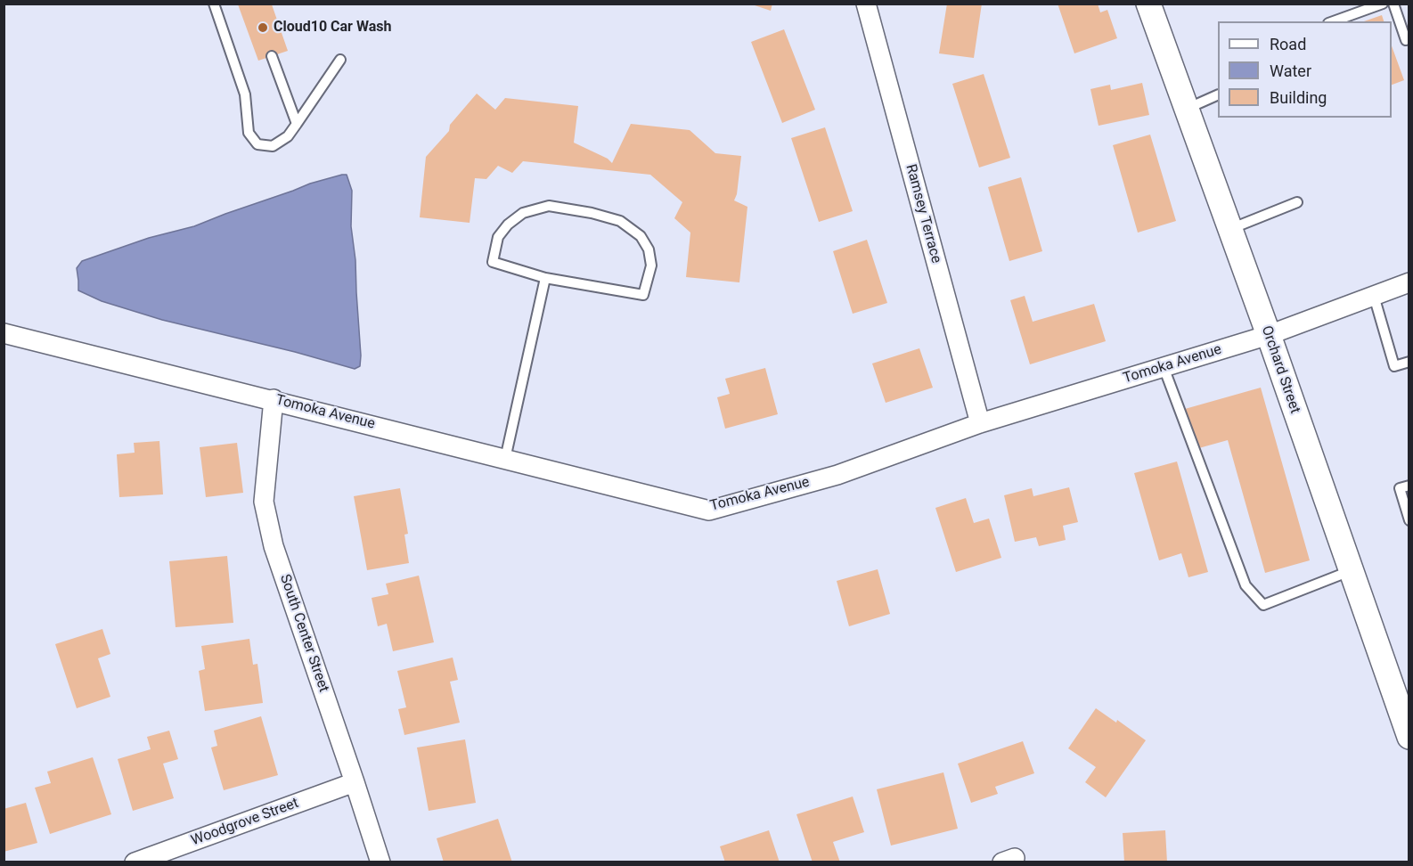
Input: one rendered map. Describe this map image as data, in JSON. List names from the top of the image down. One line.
{"streets":{"street":["Ramsey Terrace","Tomoka Avenue","Orchard Street","South Center Street","Woodgrove Street"]},"crossings":[["Ramsey Terrace","Tomoka Avenue"],["Tomoka Avenue","Orchard Street"],["Tomoka Avenue","South Center Street"],["South Center Street","Woodgrove Street"]],"places":["Cloud10 Car Wash"],"legend":["Road","Water","Building"]}
